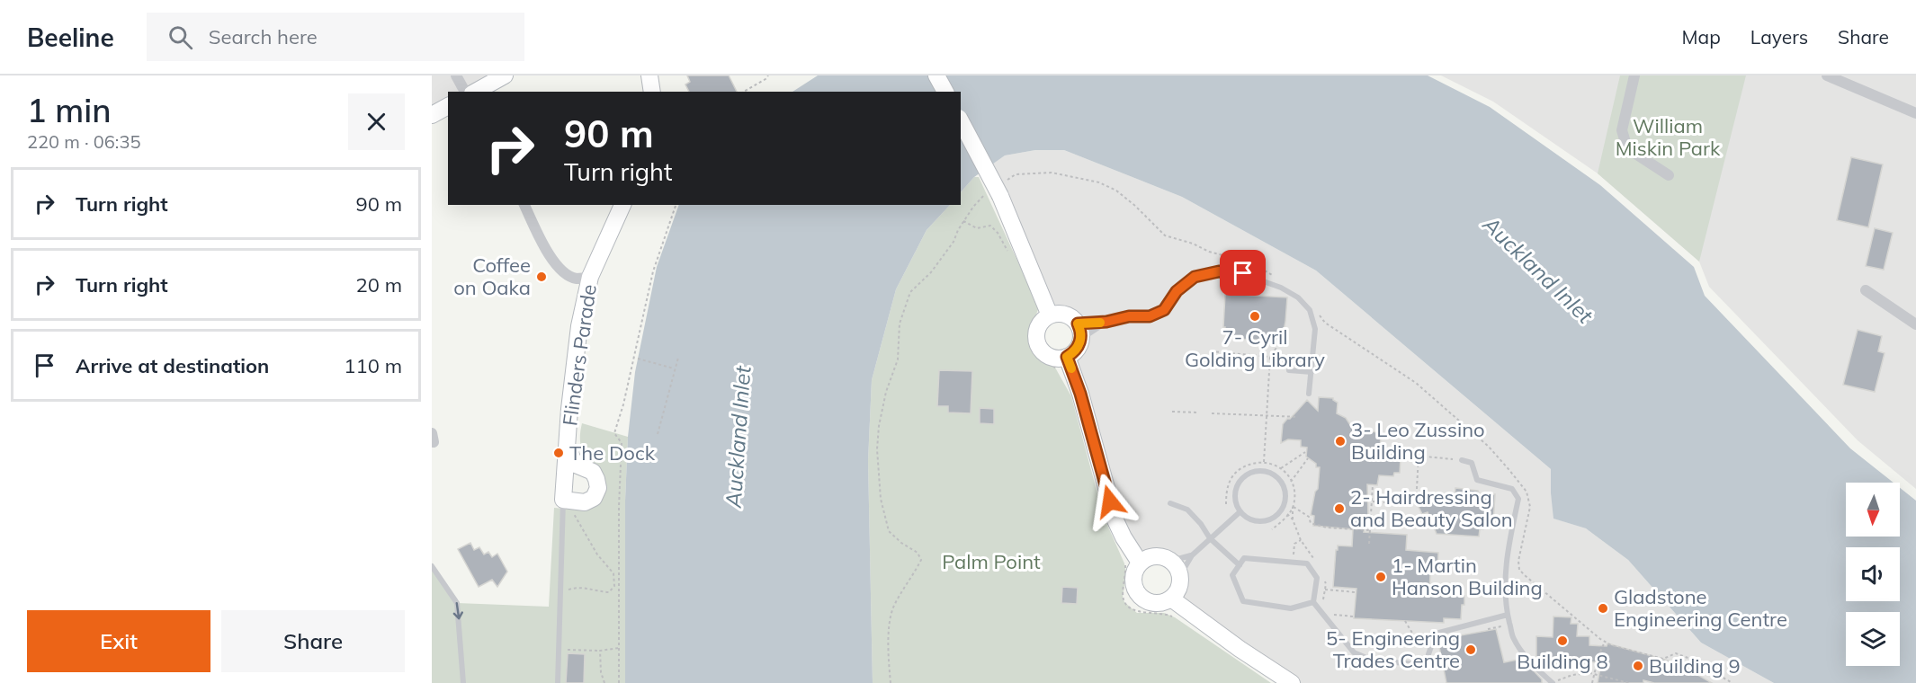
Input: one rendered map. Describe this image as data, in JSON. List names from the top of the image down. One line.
{"streets":{"main road":["Flinders Parade"]},"water":["Auckland Inlet"],"parks":["William Miskin Park","Palm Point"],"places":["Coffee on Oaka","7- Cyril Golding Library","3- Leo Zussino Building","The Dock","2- Hairdressing and Beauty Salon","1- Martin Hanson Building","Gladstone Engineering Centre","Building 8","5- Engineering Trades Centre","Building 9"],"north":"bottom","page":{"header":"Beeline","search":"Search here","nav":["Map","Layers","Share"],"heading":["1 min","220 m · 06:35"],"turn":["90 m","Turn right"],"list":[{"name":"Turn right","value":"90 m"},{"name":"Turn right","value":"20 m"},{"name":"Arrive at destination","value":"110 m"}],"buttons":["Exit","Share"]}}
